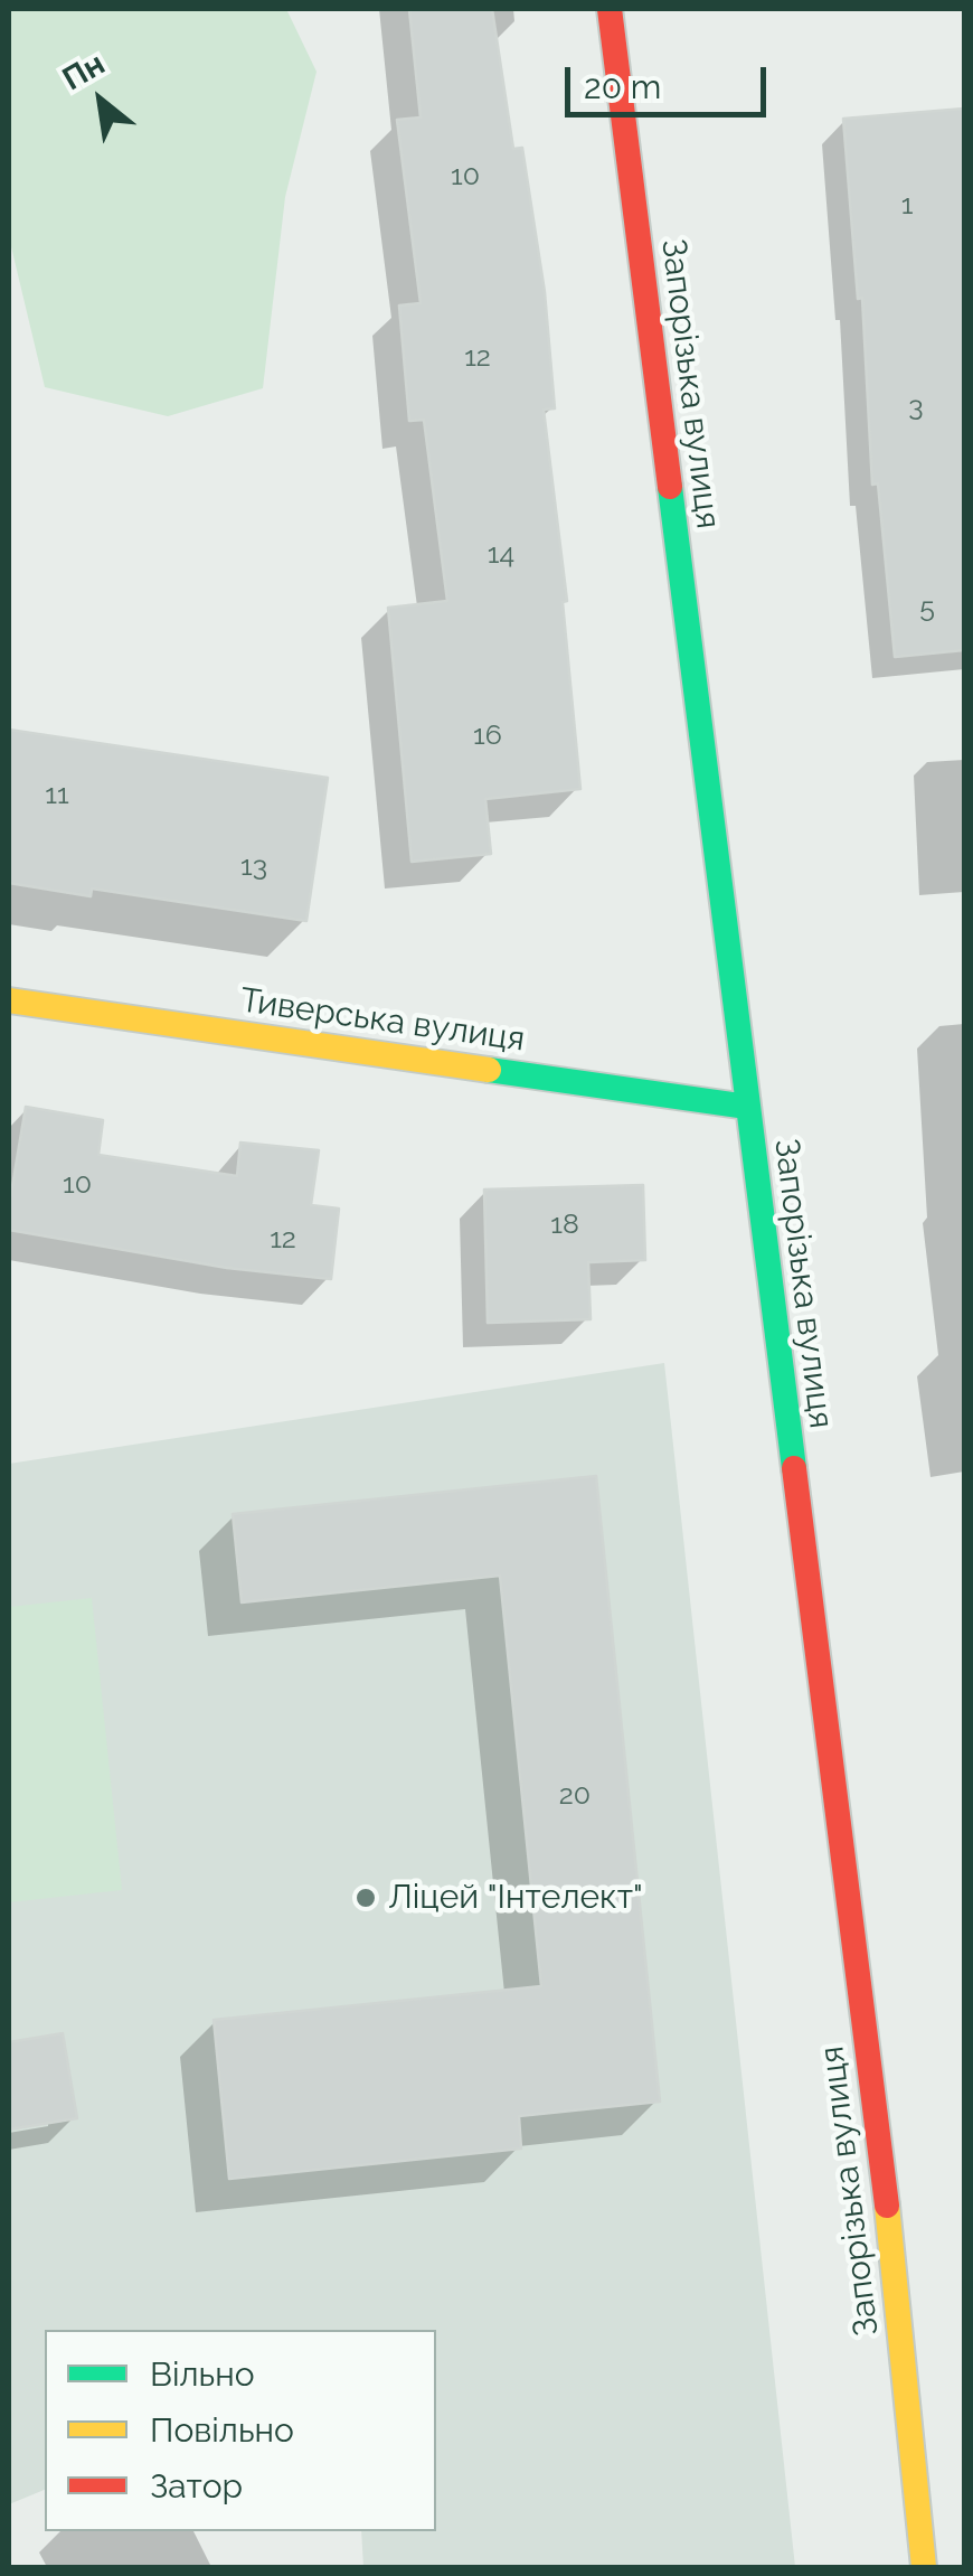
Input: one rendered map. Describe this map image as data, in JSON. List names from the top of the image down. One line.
{"streets":{"street":["Запорізька вулиця","Тиверська вулиця"]},"crossings":[["Запорізька вулиця","Тиверська вулиця"]],"places":["Ліцей \"Інтелект\""],"house_numbers":["10","1","12","3","14","5","16","11","13","10","18","12","20"],"legend":["Вільно","Повільно","Затор"],"scale_bar":"20 m","north":"top left"}
